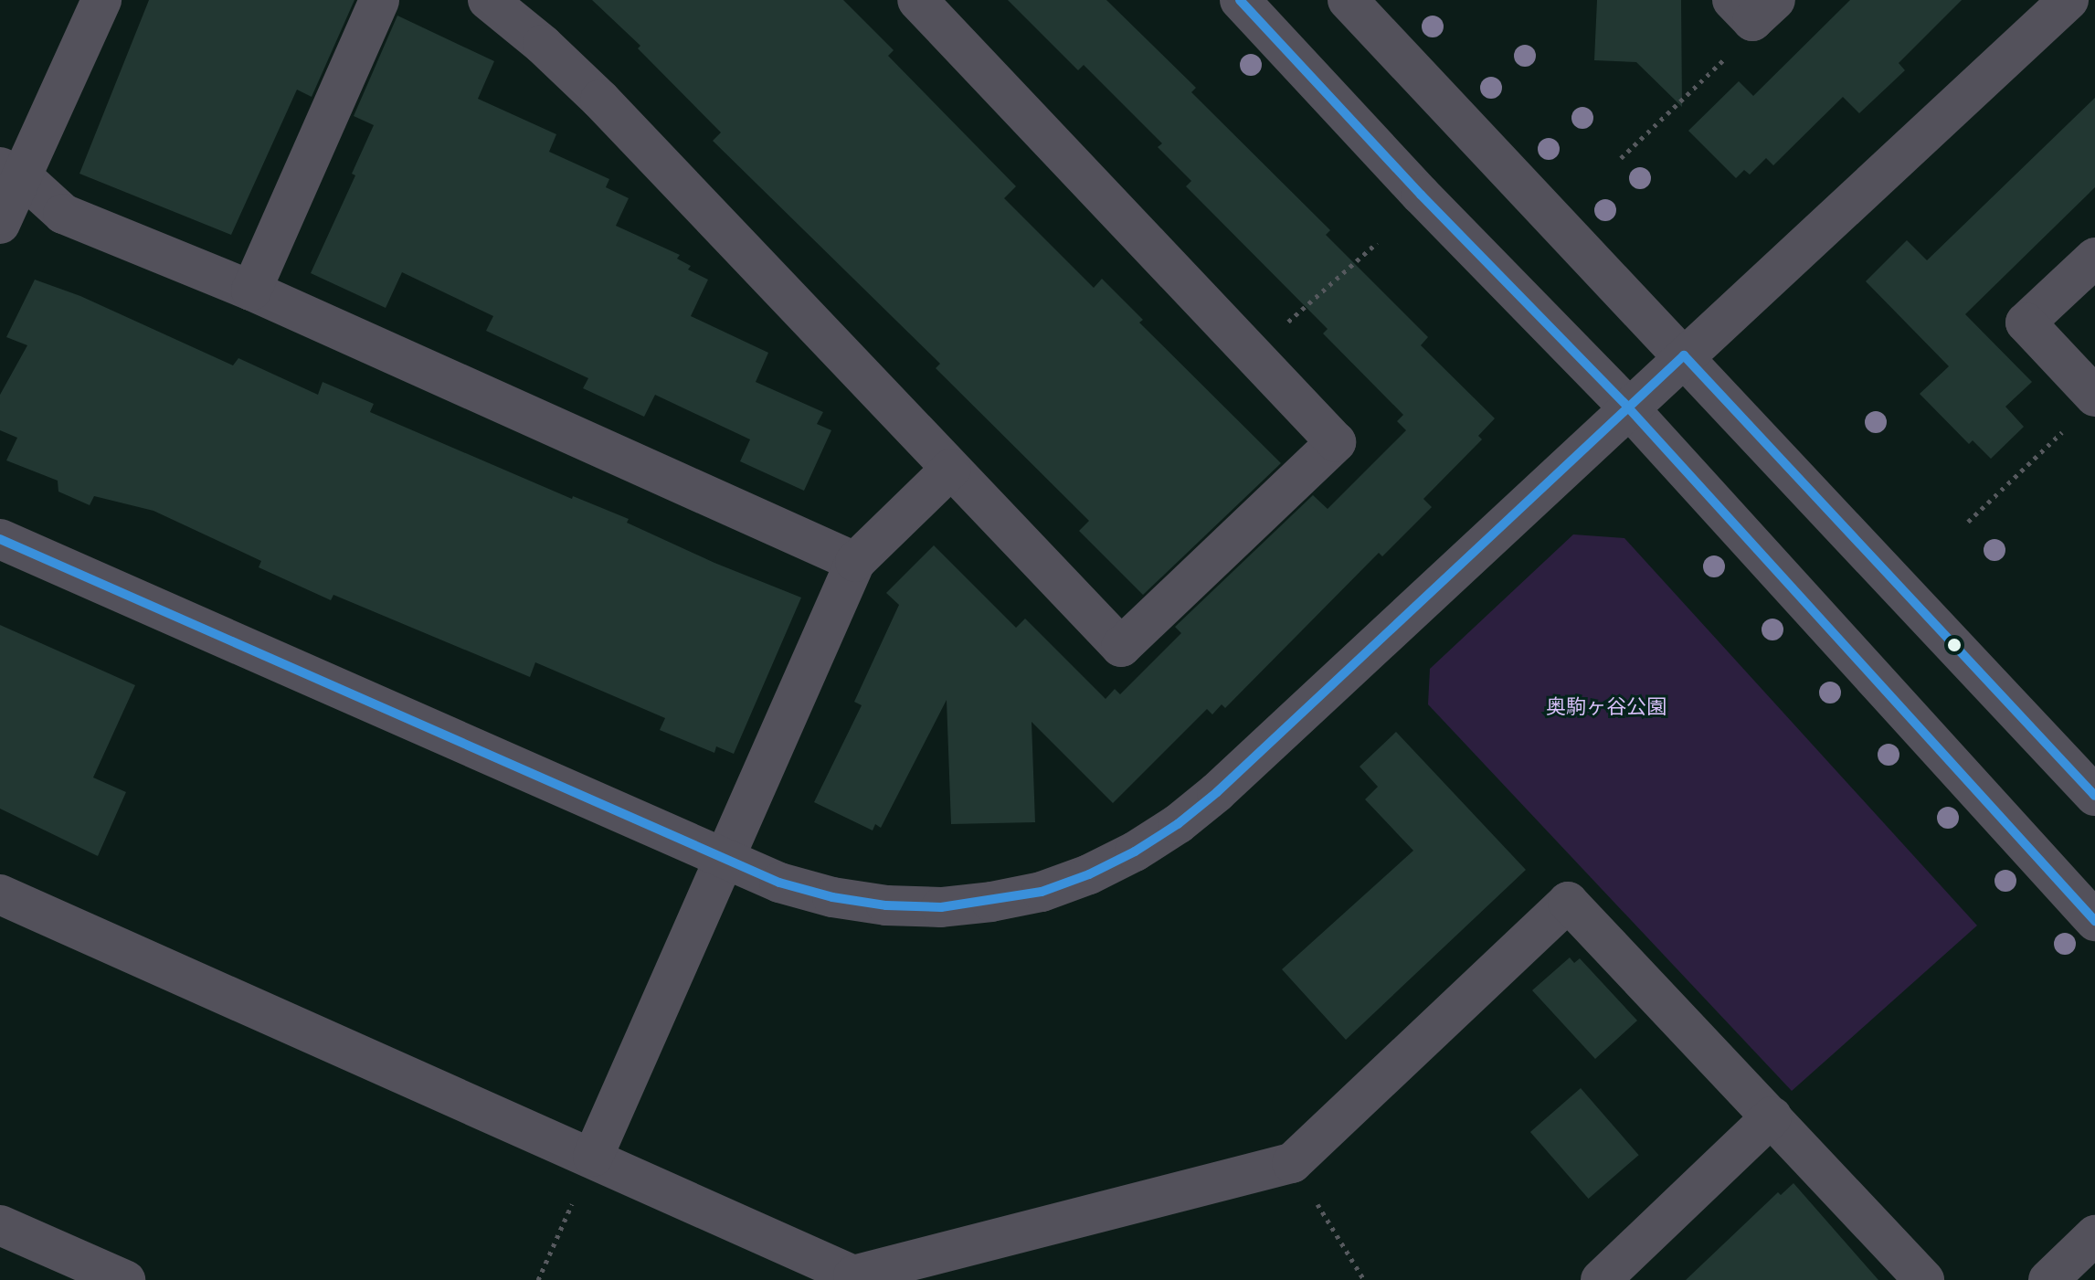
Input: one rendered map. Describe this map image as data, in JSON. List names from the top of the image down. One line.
{"parks":["奥駒ヶ谷公園"]}
